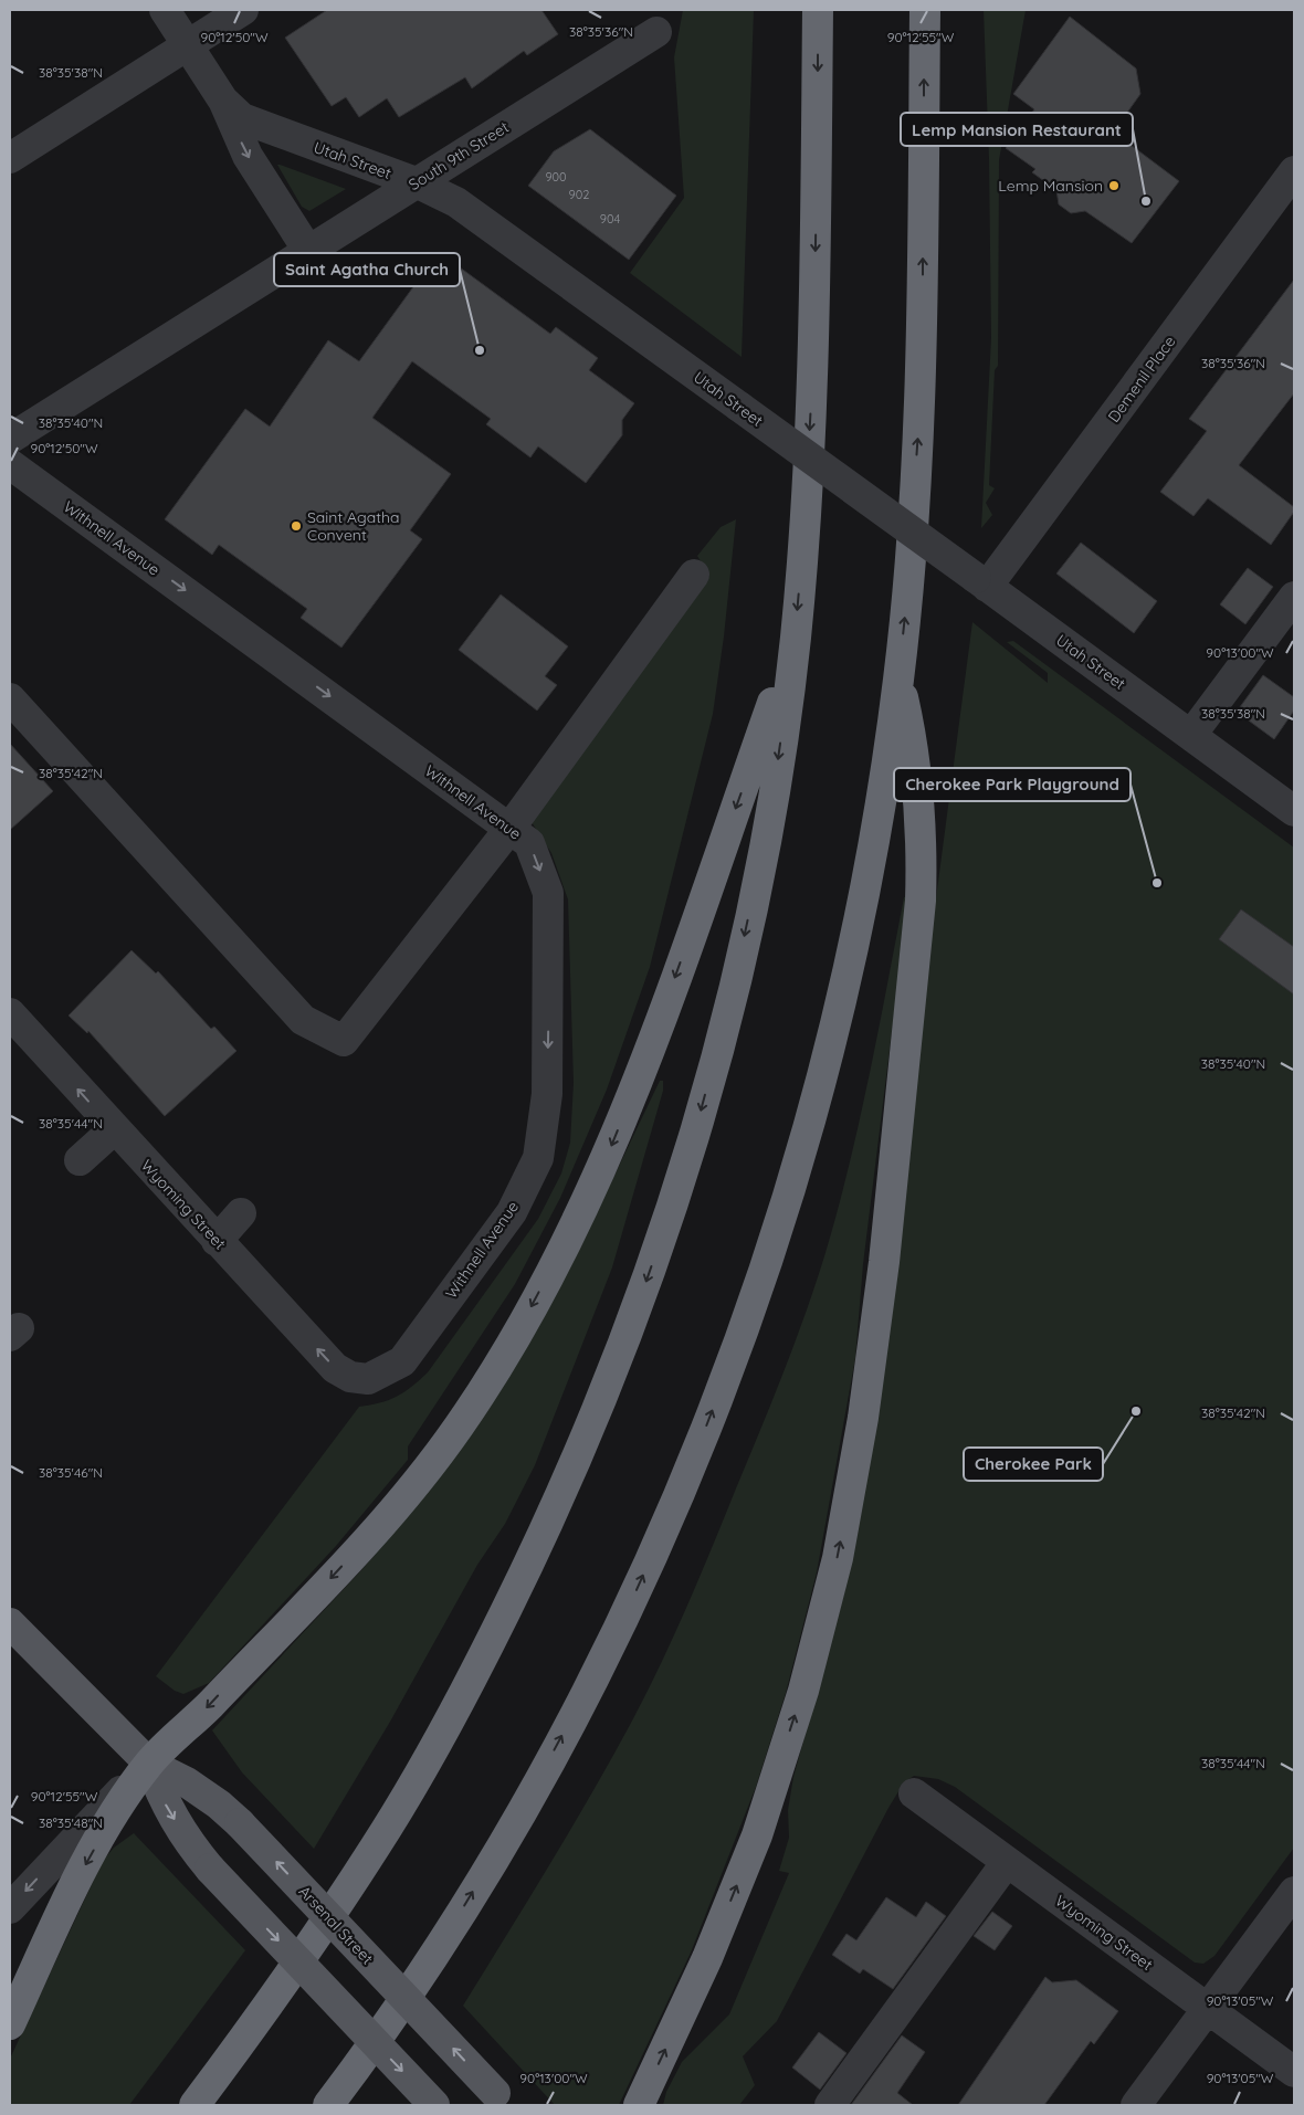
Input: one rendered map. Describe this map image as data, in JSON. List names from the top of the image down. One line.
{"streets":{"main road":["Arsenal Street"],"street":["South 9th Street","Utah Street","Demenil Place","Withnell Avenue","Wyoming Street"]},"crossings":[["South 9th Street","Utah Street"],["Utah Street","Demenil Place"],["Withnell Avenue","Wyoming Street"]],"one_way":["Wyoming Street"],"places":["Lemp Mansion","Lemp Mansion Restaurant","Saint Agatha Church","Saint Agatha Convent","Cherokee Park Playground","Cherokee Park"],"house_numbers":["900","902","904"],"coordinates":["38°35'36\"N","90°12'50\"W","90°12'55\"W","38°35'38\"N","38°35'40\"N","90°13'00\"W","38°35'42\"N","38°35'44\"N","38°35'46\"N","38°35'48\"N","90°13'05\"W"]}
